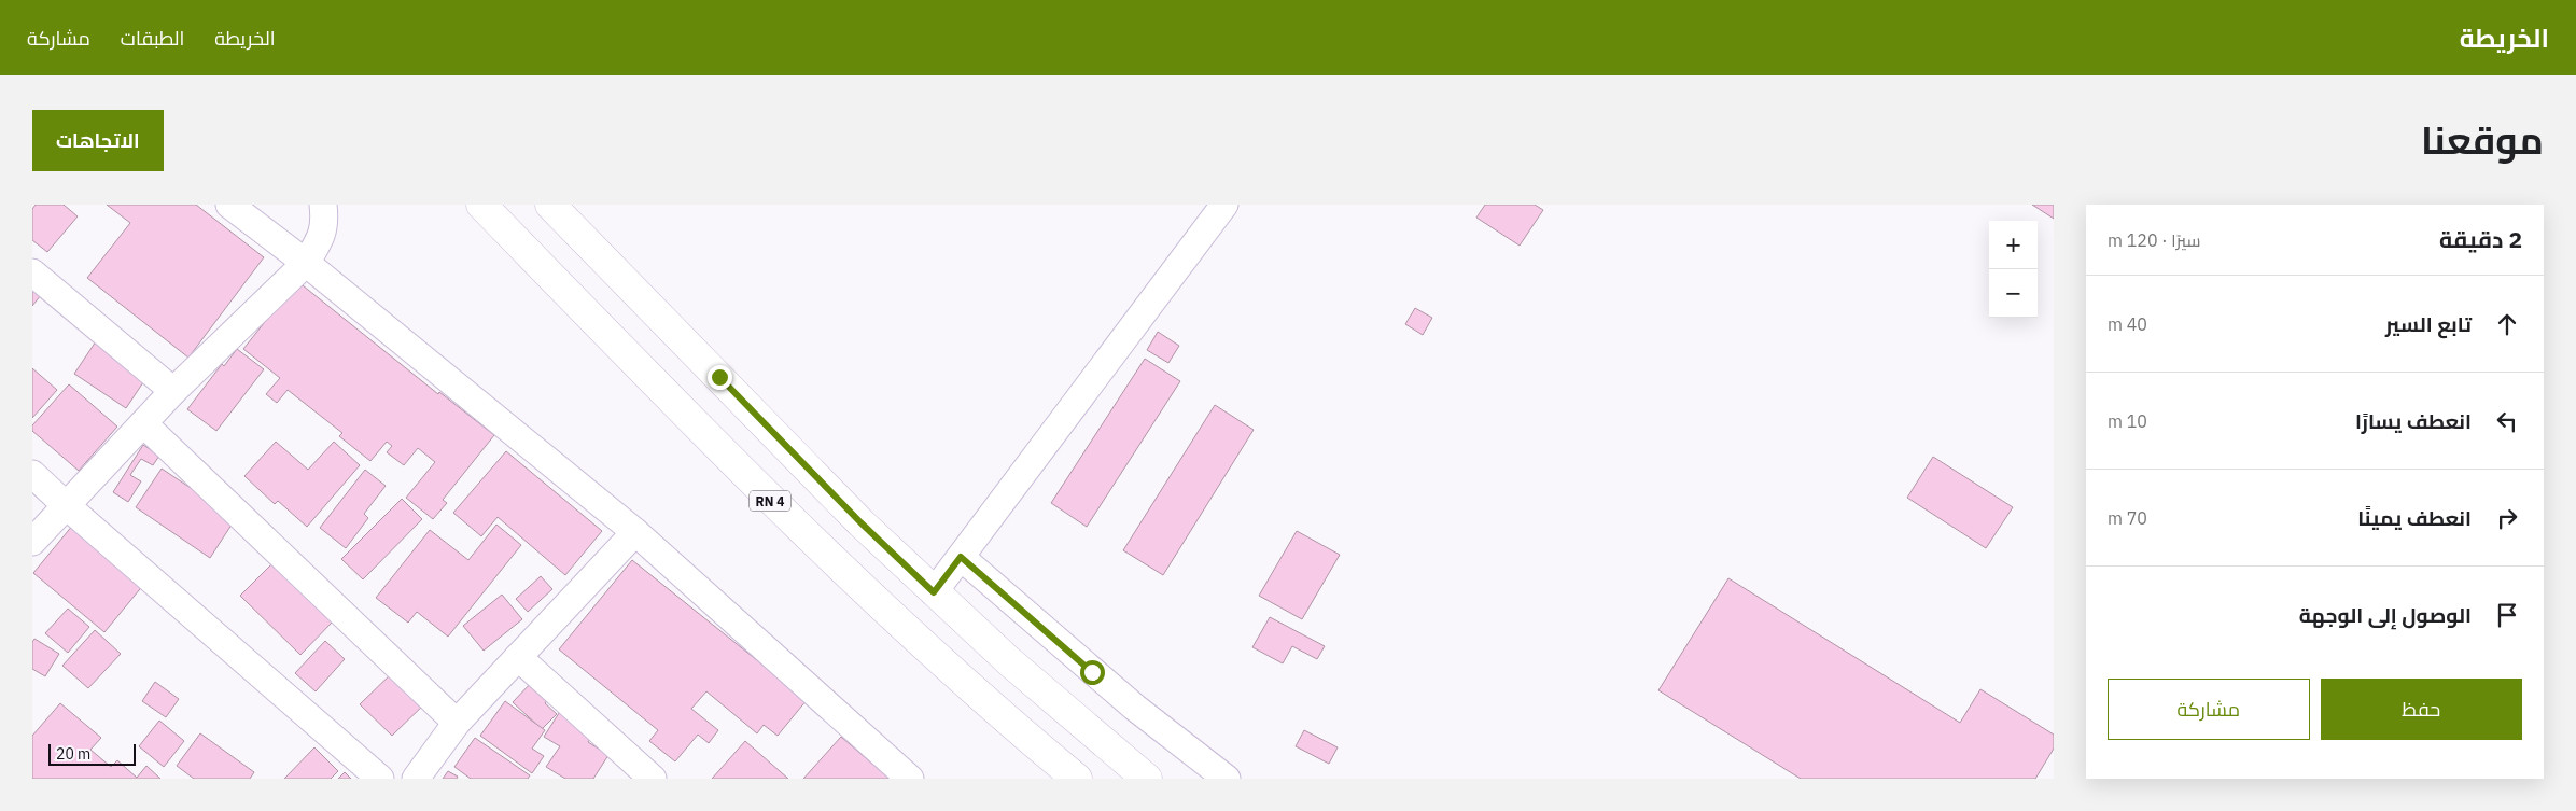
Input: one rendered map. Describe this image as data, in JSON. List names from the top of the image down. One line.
{"streets":{"main road":["RN 4"]},"scale_bar":"20 m","page":{"header":"الخريطة","nav":["الخريطة","الطبقات","مشاركة"],"title":"موقعنا","buttons":["الاتجاهات",["حفظ","مشاركة"]],"heading":["2 دقيقة","سيرًا · 120 m"],"map_buttons":["+","−"],"list":[["تابع السير","40 m"],["انعطف يسارًا","10 m"],["انعطف يمينًا","70 m"],"الوصول إلى الوجهة"],"scale":"20 m"}}
